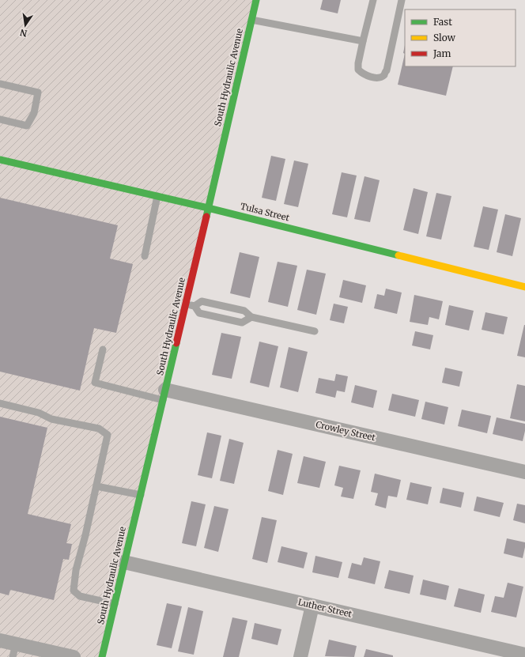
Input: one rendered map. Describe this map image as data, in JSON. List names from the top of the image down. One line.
{"streets":{"street":["South Hydraulic Avenue","Tulsa Street","Crowley Street","Luther Street"]},"crossings":[["South Hydraulic Avenue","Tulsa Street"],["South Hydraulic Avenue","Crowley Street"],["South Hydraulic Avenue","Luther Street"]],"legend":["Fast","Slow","Jam"],"north":"bottom"}
